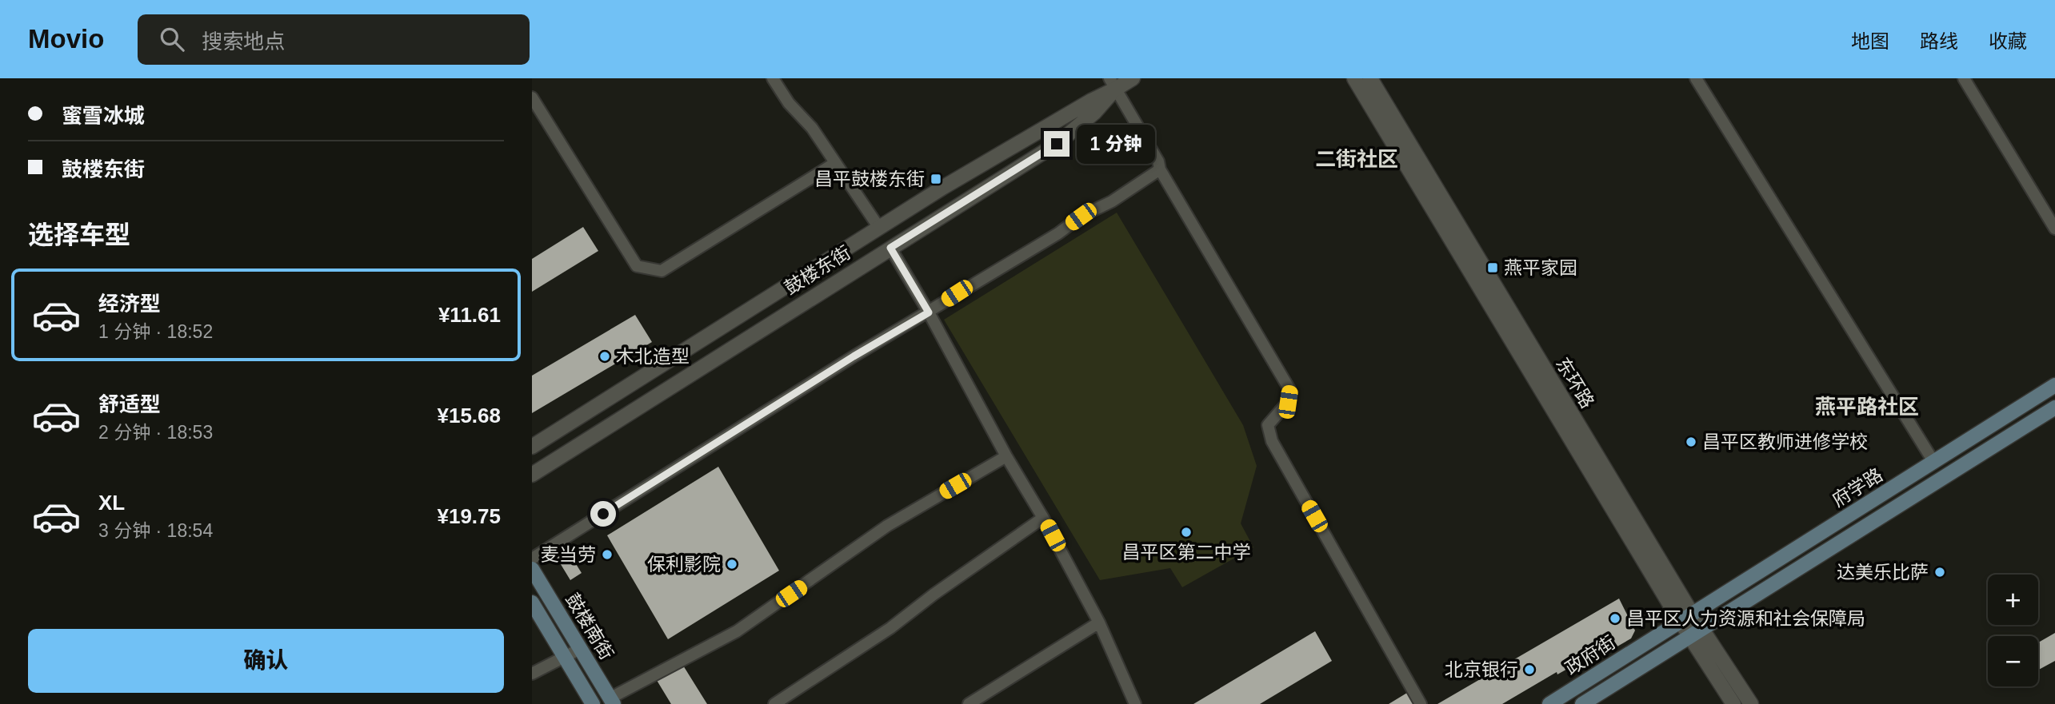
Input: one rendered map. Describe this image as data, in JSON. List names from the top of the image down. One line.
{"streets":{"main road":["府学路","鼓楼南街","政府街"],"street":["鼓楼东街","东环路"]},"crossings":[["东环路","府学路"],["东环路","政府街"],["府学路","政府街"]],"districts":["二街社区","燕平路社区"],"places":{"transit":["昌平鼓楼东街","燕平家园"],"other":["木北造型","昌平区教师进修学校","昌平区第二中学","麦当劳","保利影院","达美乐比萨","昌平区人力资源和社会保障局","北京银行"]},"page":{"header":"Movio","search":"搜索地点","nav":["地图","路线","收藏"],"banner":["蜜雪冰城","鼓楼东街"],"bubble":"1 分钟","heading":"选择车型","list":[{"name":"经济型","note":"1 分钟 · 18:52","value":"¥11.61"},{"name":"舒适型","note":"2 分钟 · 18:53","value":"¥15.68"},{"name":"XL","note":"3 分钟 · 18:54","value":"¥19.75"}],"map_buttons":["+","−"],"buttons":"确认"}}
